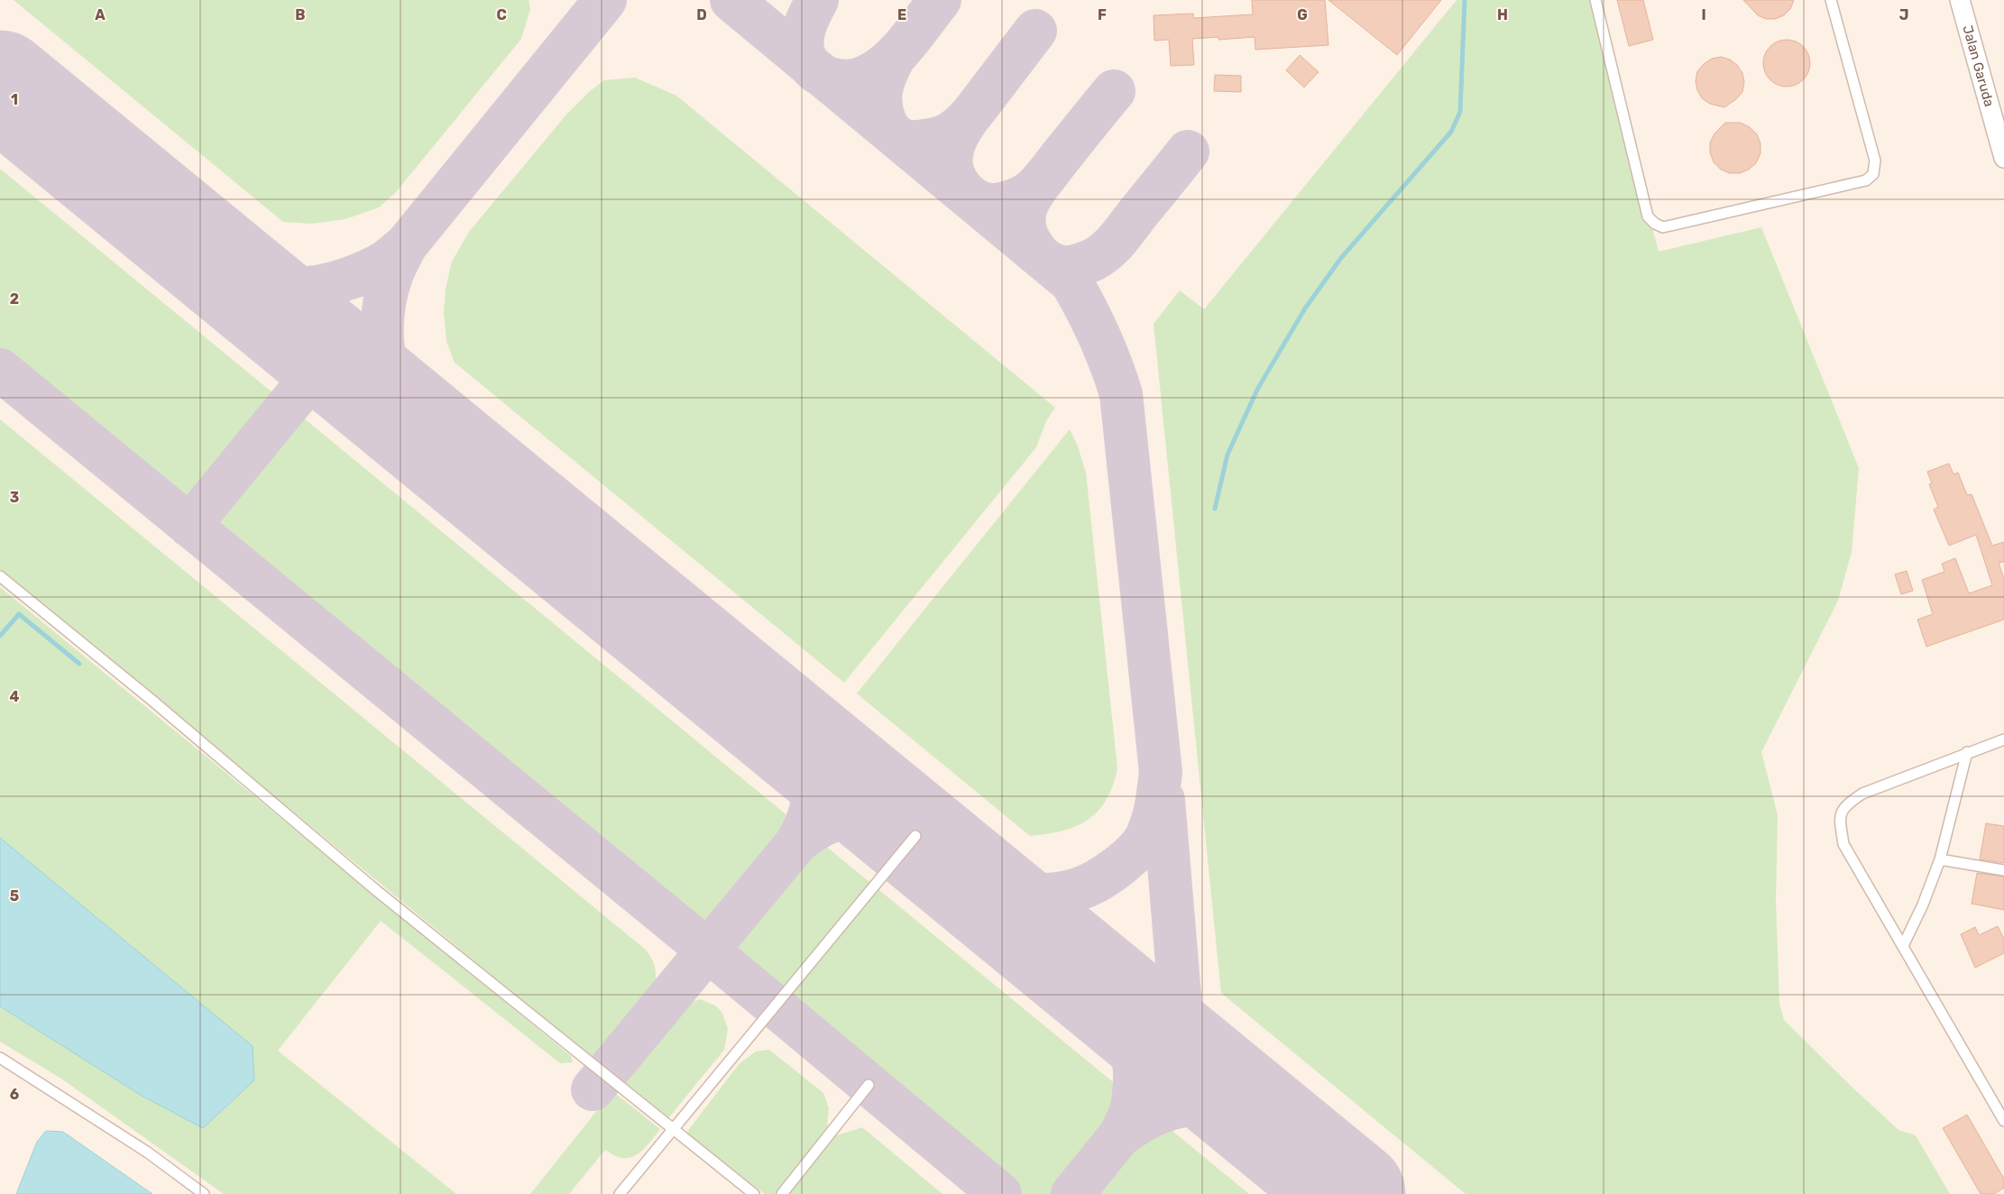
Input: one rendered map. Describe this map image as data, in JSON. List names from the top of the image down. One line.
{"streets":{"street":["Jalan Garuda"]},"grid":{"columns":["A","B","C","D","E","F","G","H","I","J"],"rows":["1","2","3","4","5","6"]}}
